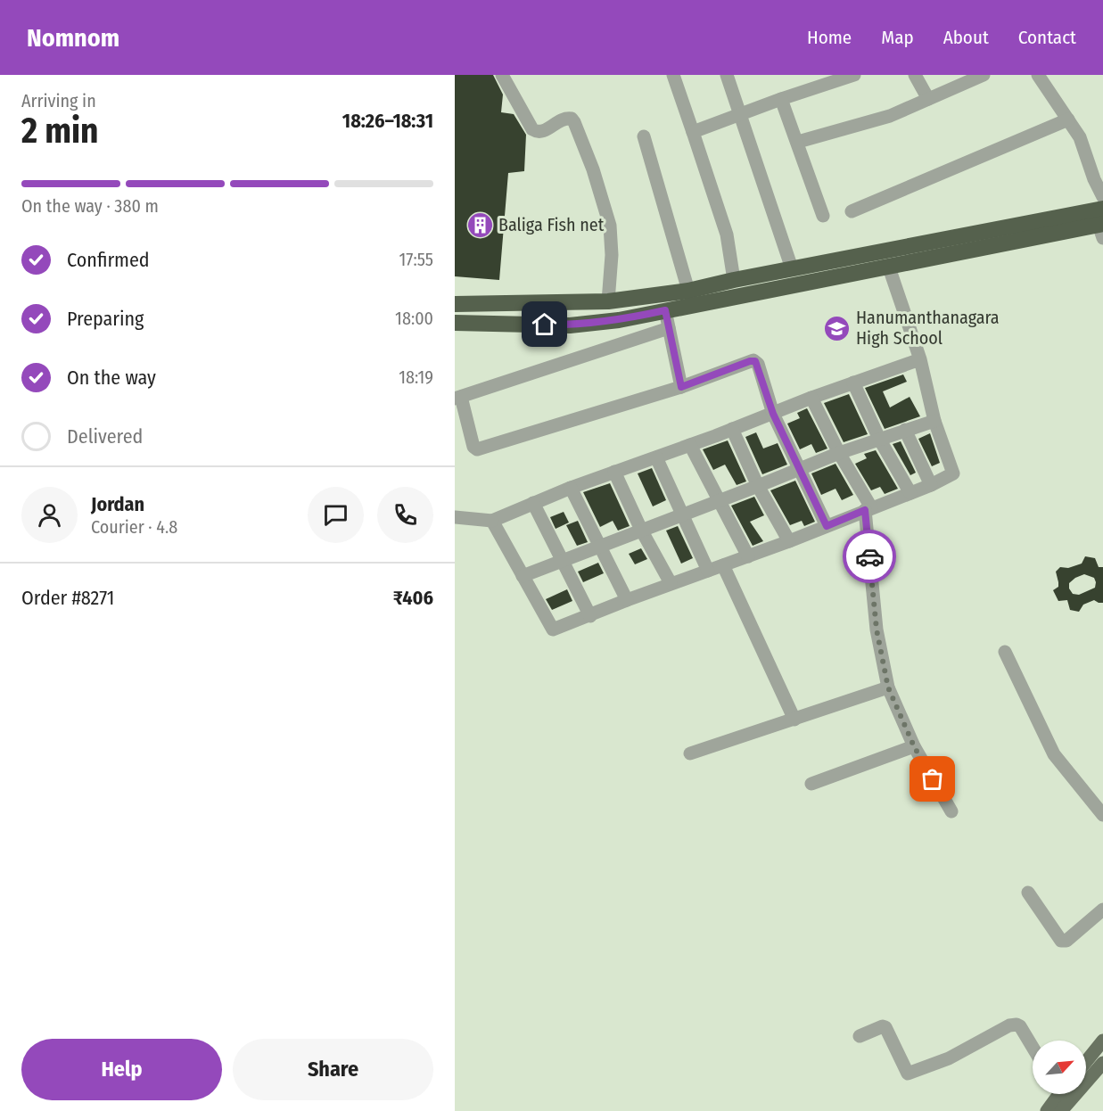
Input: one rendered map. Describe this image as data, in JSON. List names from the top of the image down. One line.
{"places":{"building":["Baliga Fish net"],"school or university":["Hanumanthanagara High School"]},"north":"top right","page":{"header":"Nomnom","nav":["Home","Map","About","Contact"],"heading":["2 min","Arriving in","18:26–18:31"],"panel":["Jordan","Courier · 4.8","Order #8271","₹406"],"bar":"On the way · 380 m","list":[["Confirmed","17:55"],["Preparing","18:00"],["On the way","18:19"],"Delivered"],"buttons":["Help","Share"]}}
